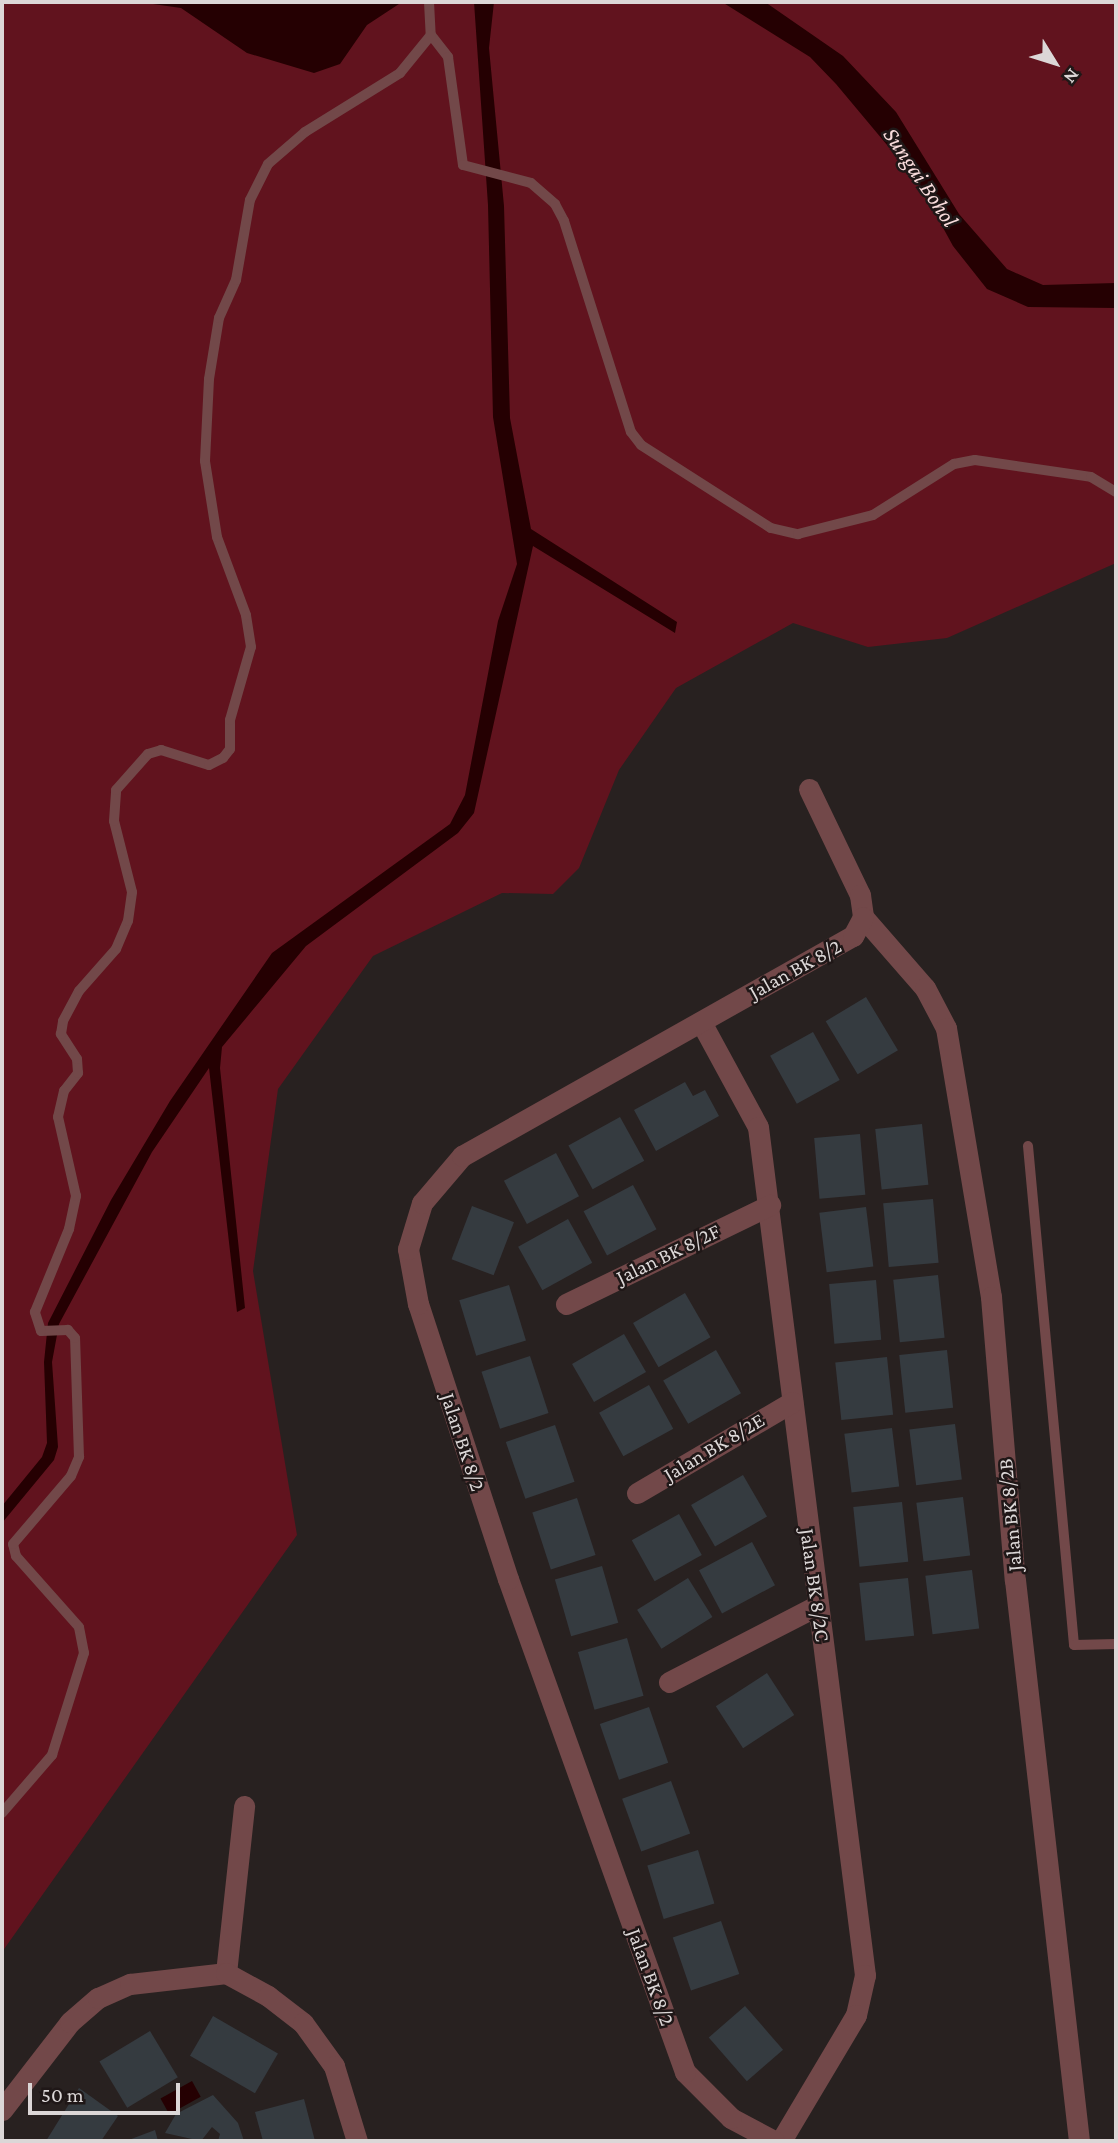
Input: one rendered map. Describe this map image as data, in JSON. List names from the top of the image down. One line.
{"streets":{"street":["Jalan BK 8/2","Jalan BK 8/2F","Jalan BK 8/2E","Jalan BK 8/2B","Jalan BK 8/2C"]},"crossings":[["Jalan BK 8/2","Jalan BK 8/2B"],["Jalan BK 8/2","Jalan BK 8/2C"],["Jalan BK 8/2F","Jalan BK 8/2C"],["Jalan BK 8/2E","Jalan BK 8/2C"]],"water":["Sungai Bohol"],"scale_bar":"50 m","north":"bottom right"}
